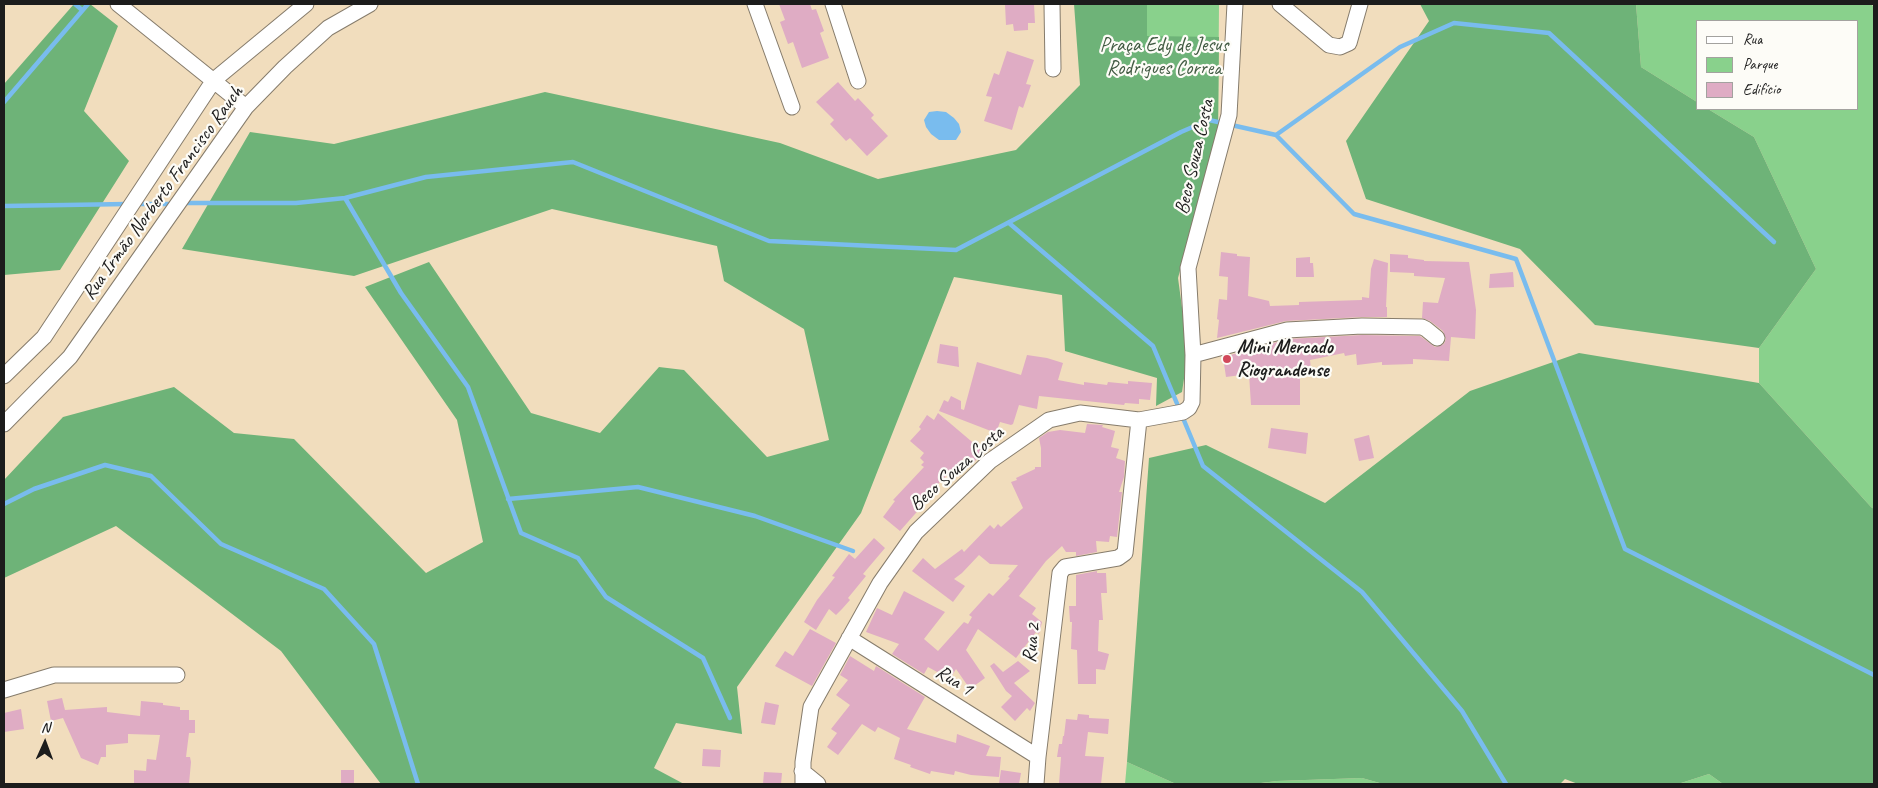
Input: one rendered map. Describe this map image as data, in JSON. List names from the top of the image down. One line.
{"streets":{"street":["Beco Souza Costa","Rua Irmão Norberto Francisco Rauch","Rua 2","Rua 1"]},"crossings":[["Beco Souza Costa","Rua 2"],["Beco Souza Costa","Rua 1"],["Rua 2","Rua 1"]],"parks":["Praça Edy de Jesus Rodrigues Correa"],"places":["Mini Mercado Riograndense"],"legend":["Rua","Parque","Edifício"],"north":"top"}
